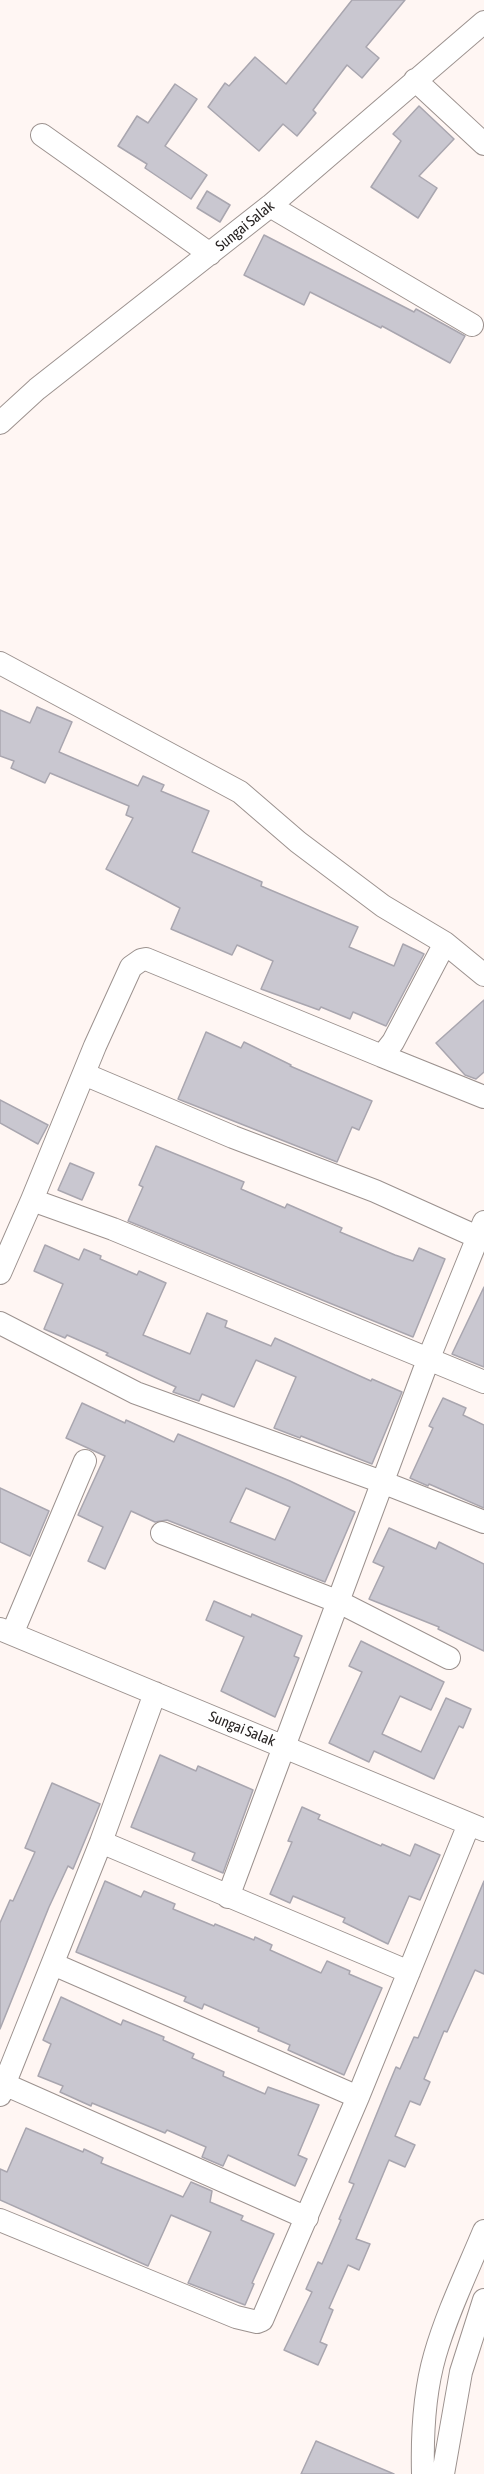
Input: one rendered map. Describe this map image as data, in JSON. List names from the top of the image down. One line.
{"streets":{"street":["Sungai Salak"]}}
